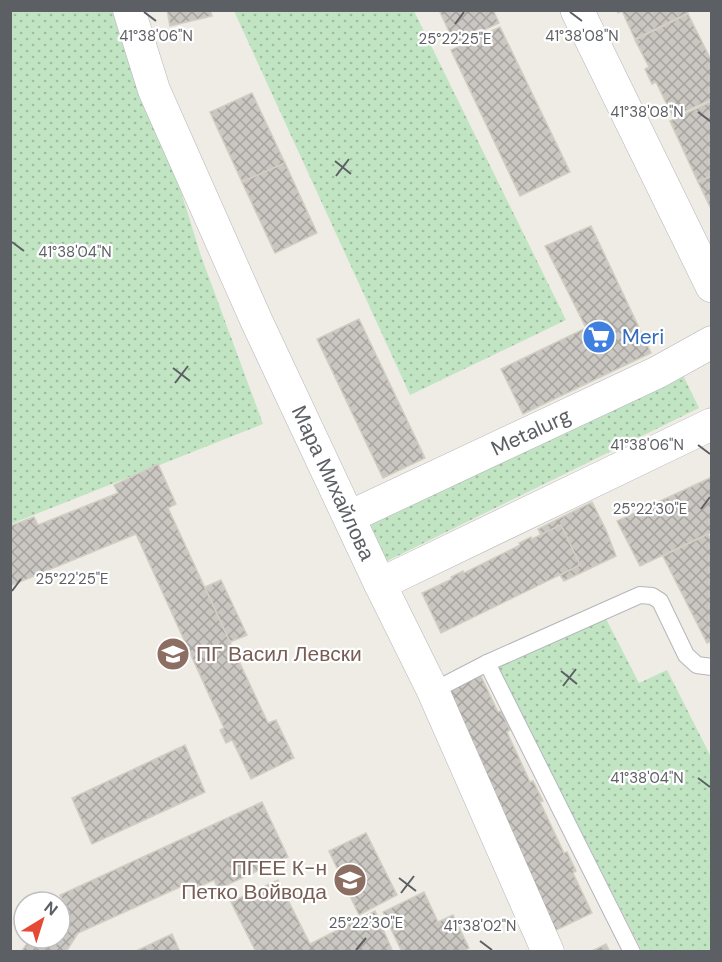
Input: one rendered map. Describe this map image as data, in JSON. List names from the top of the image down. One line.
{"streets":{"street":["Metalurg","Мара Михайлова"]},"crossings":[["Metalurg","Мара Михайлова"]],"places":{"supermarket":["Meri"],"school or university":["ПГ Васил Левски","ПГЕЕ К-н Петко Войвода"]},"north":"top right","coordinates":["41°38'06\"N","41°38'08\"N","25°22'25\"E","41°38'04\"N","25°22'30\"E","41°38'02\"N"]}
